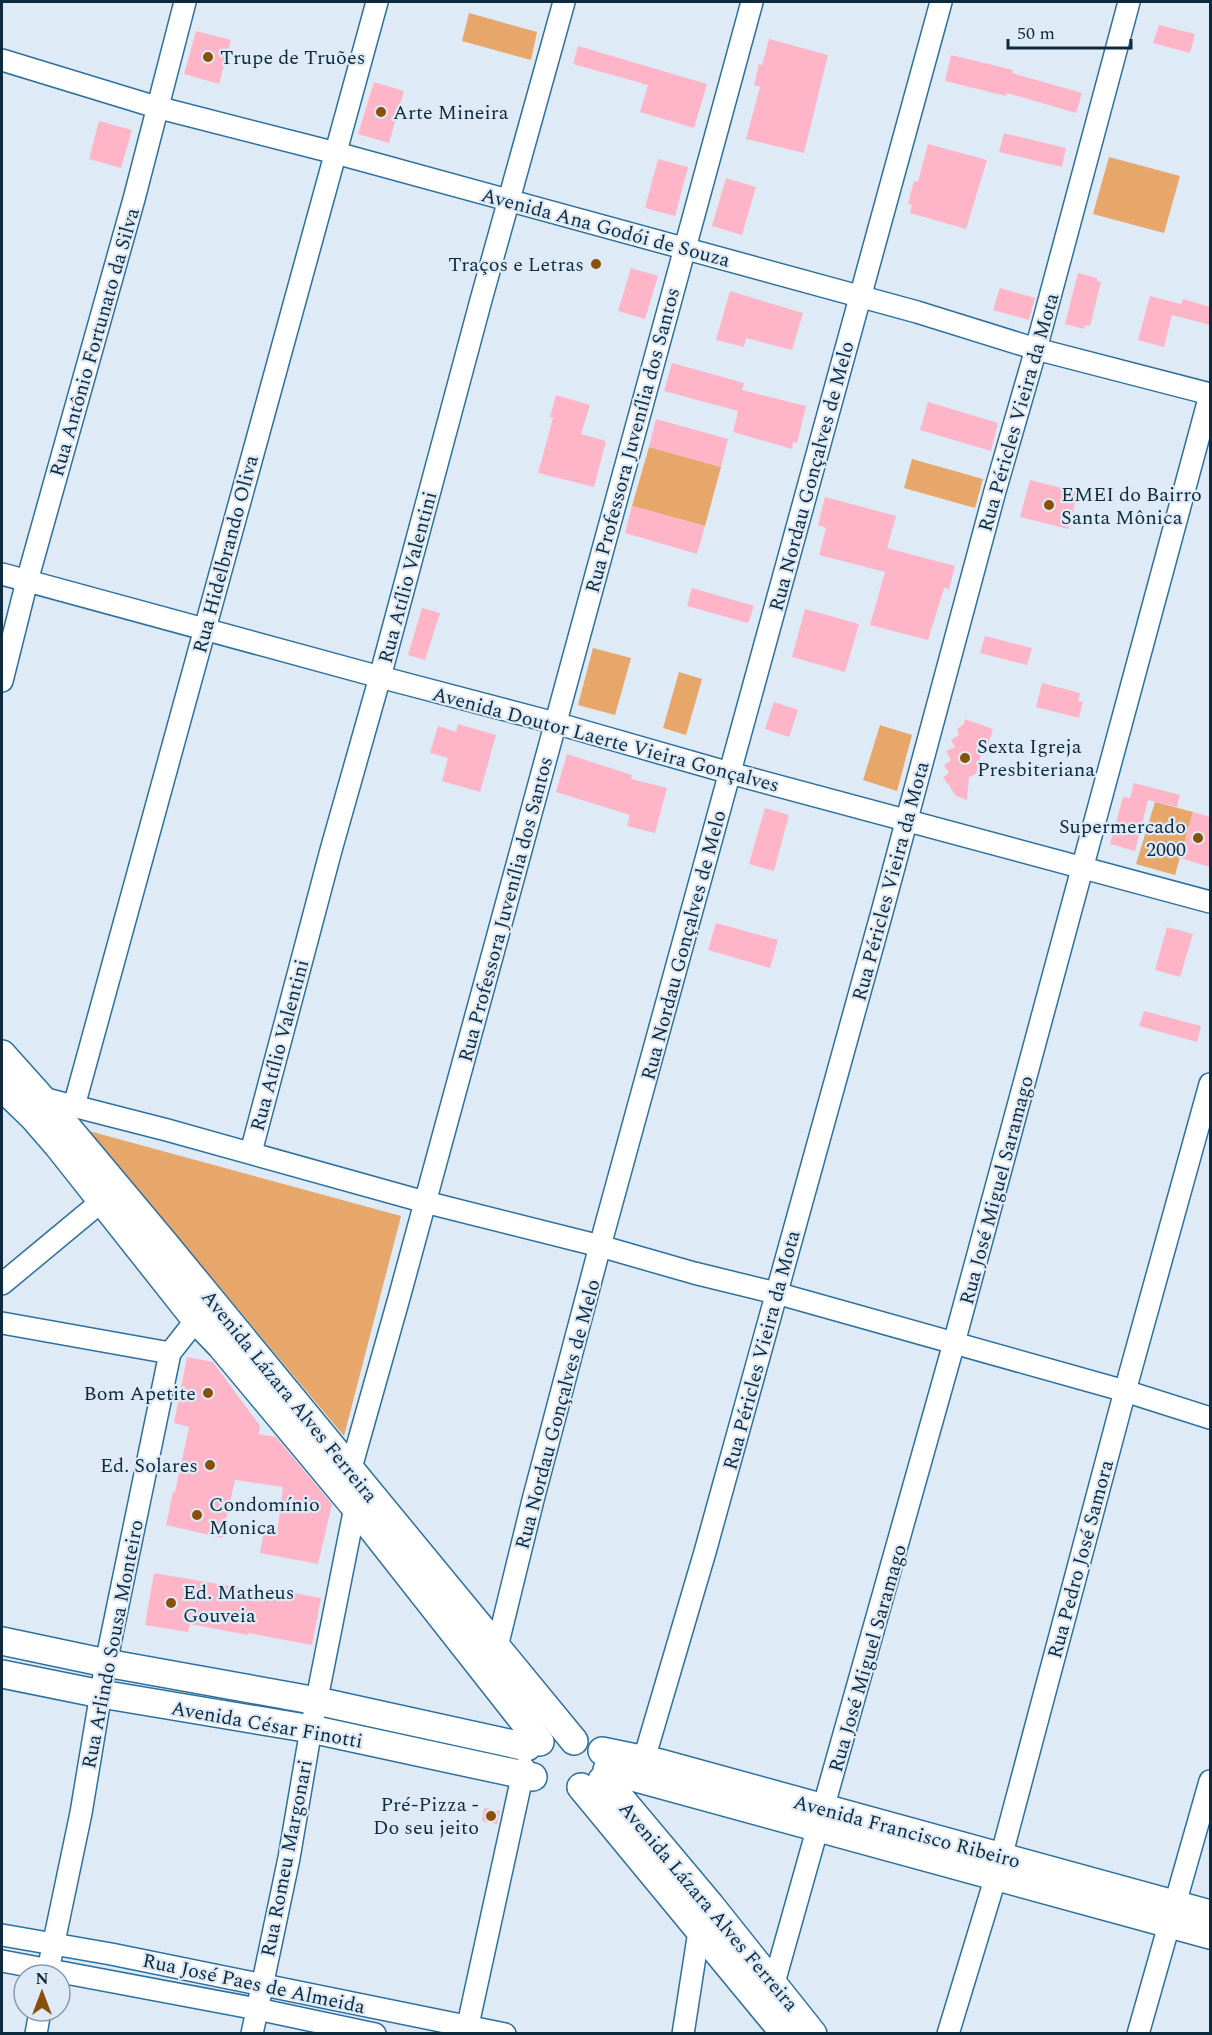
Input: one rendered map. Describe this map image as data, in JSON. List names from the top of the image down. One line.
{"streets":{"main road":["Avenida Lázara Alves Ferreira","Avenida César Finotti","Avenida Francisco Ribeiro"],"street":["Avenida Ana Godói de Souza","Rua Antônio Fortunato da Silva","Rua Péricles Vieira da Mota","Rua Professora Juvenília dos Santos","Rua Nordau Gonçalves de Melo","Rua Hidelbrando Oliva","Rua Atílio Valentini","Avenida Doutor Laerte Vieira Gonçalves","Rua José Miguel Saramago","Rua Pedro José Samora","Rua Arlindo Sousa Monteiro","Rua Romeu Margonari","Rua José Paes de Almeida"]},"crossings":[["Avenida Ana Godói de Souza","Rua Antônio Fortunato da Silva"],["Avenida Ana Godói de Souza","Rua Péricles Vieira da Mota"],["Avenida Ana Godói de Souza","Rua Professora Juvenília dos Santos"],["Avenida Ana Godói de Souza","Rua Nordau Gonçalves de Melo"],["Avenida Ana Godói de Souza","Rua Hidelbrando Oliva"],["Avenida Ana Godói de Souza","Rua Atílio Valentini"],["Avenida Ana Godói de Souza","Rua José Miguel Saramago"],["Rua Antônio Fortunato da Silva","Avenida Doutor Laerte Vieira Gonçalves"],["Rua Péricles Vieira da Mota","Avenida Doutor Laerte Vieira Gonçalves"],["Rua Péricles Vieira da Mota","Avenida Francisco Ribeiro"],["Rua Professora Juvenília dos Santos","Avenida Doutor Laerte Vieira Gonçalves"],["Rua Professora Juvenília dos Santos","Avenida Lázara Alves Ferreira"],["Rua Nordau Gonçalves de Melo","Avenida Doutor Laerte Vieira Gonçalves"],["Rua Nordau Gonçalves de Melo","Avenida Lázara Alves Ferreira"],["Rua Hidelbrando Oliva","Avenida Doutor Laerte Vieira Gonçalves"],["Rua Atílio Valentini","Avenida Doutor Laerte Vieira Gonçalves"],["Avenida Doutor Laerte Vieira Gonçalves","Rua José Miguel Saramago"],["Rua José Miguel Saramago","Avenida Lázara Alves Ferreira"],["Rua José Miguel Saramago","Avenida Francisco Ribeiro"],["Avenida Lázara Alves Ferreira","Rua Arlindo Sousa Monteiro"],["Avenida Lázara Alves Ferreira","Avenida César Finotti"],["Avenida Lázara Alves Ferreira","Avenida Francisco Ribeiro"],["Avenida Lázara Alves Ferreira","Rua Romeu Margonari"],["Rua Pedro José Samora","Avenida Francisco Ribeiro"],["Rua Arlindo Sousa Monteiro","Avenida César Finotti"],["Rua Arlindo Sousa Monteiro","Rua José Paes de Almeida"],["Avenida César Finotti","Rua Romeu Margonari"],["Rua Romeu Margonari","Rua José Paes de Almeida"]],"places":["Trupe de Truões","Arte Mineira","Traços e Letras","EMEI do Bairro Santa Mônica","Sexta Igreja Presbiteriana","Supermercado 2000","Bom Apetite","Ed. Solares","Condomínio Monica","Ed. Matheus Gouveia","Pré-Pizza - Do seu jeito"],"scale_bar":"50 m","north":"top"}
